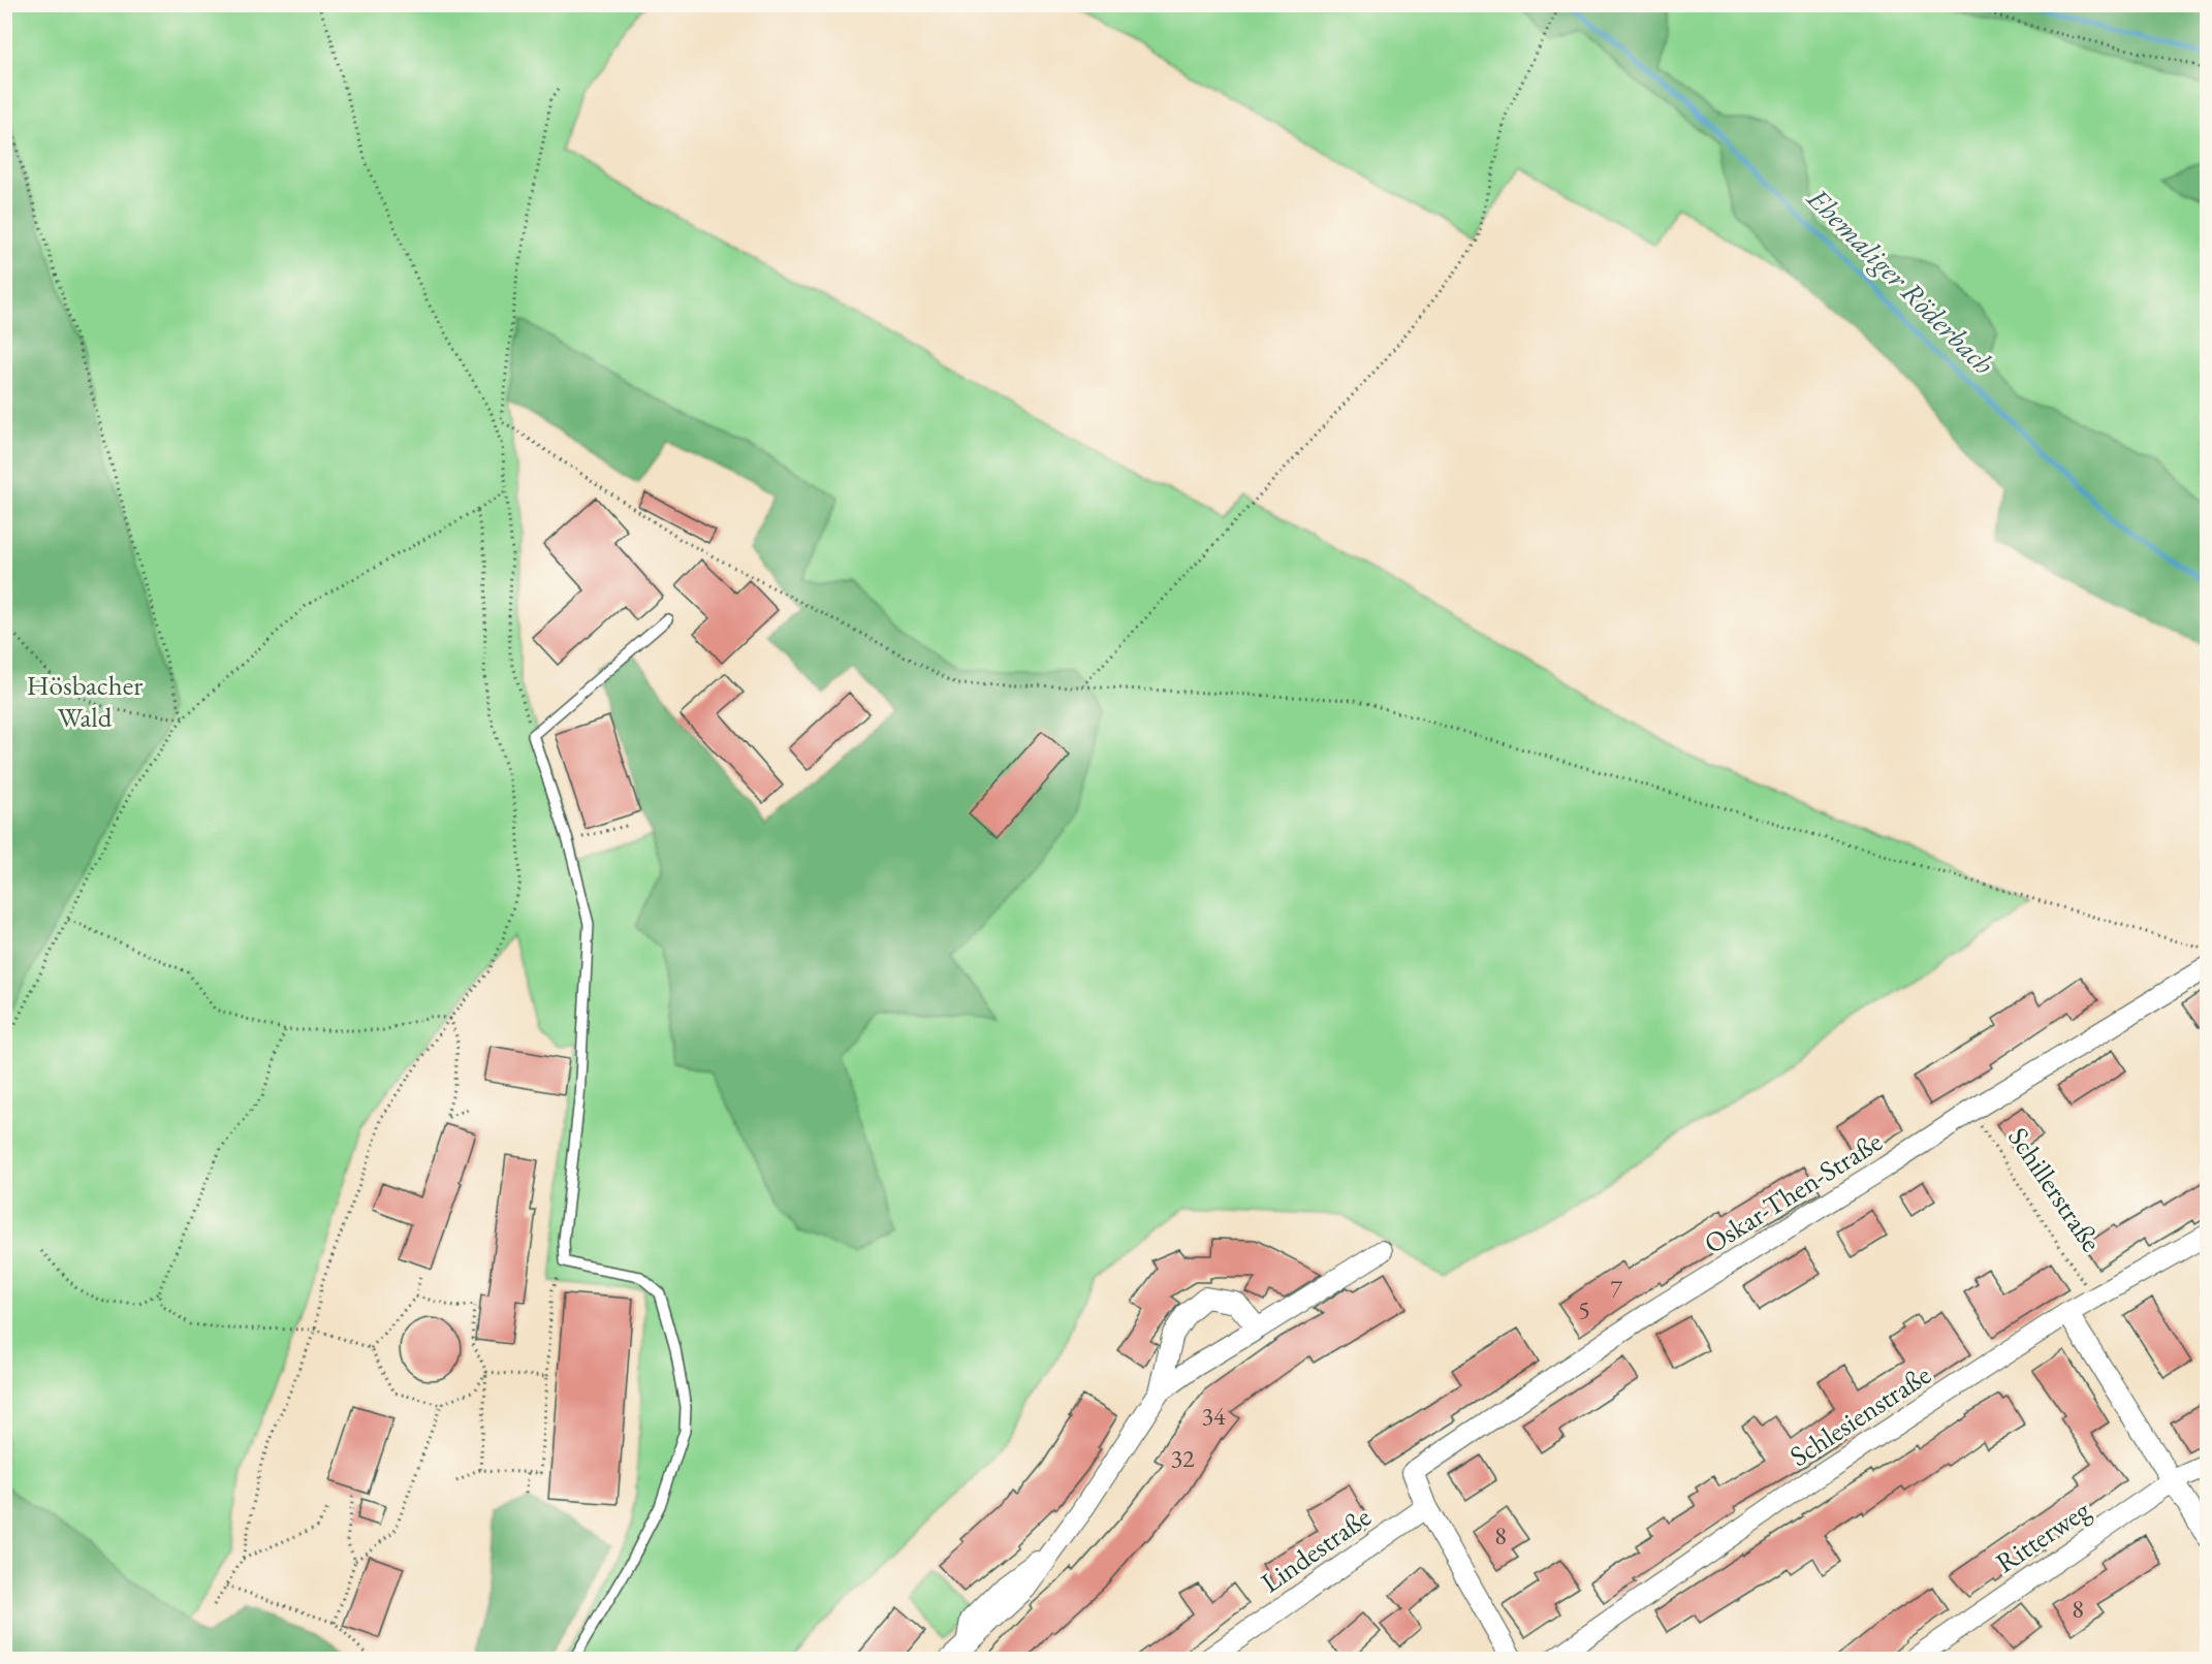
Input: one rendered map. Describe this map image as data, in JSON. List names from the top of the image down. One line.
{"streets":{"street":["Oskar-Then-Straße","Schlesienstraße","Ritterweg","Lindestraße"],"path":["Schillerstraße"]},"crossings":[["Schillerstraße","Oskar-Then-Straße"],["Schillerstraße","Schlesienstraße"],["Oskar-Then-Straße","Lindestraße"]],"water":["Ehemaliger Röderbach"],"parks":["Hösbacher Wald"],"house_numbers":["7","5","34","32","8","8"]}
